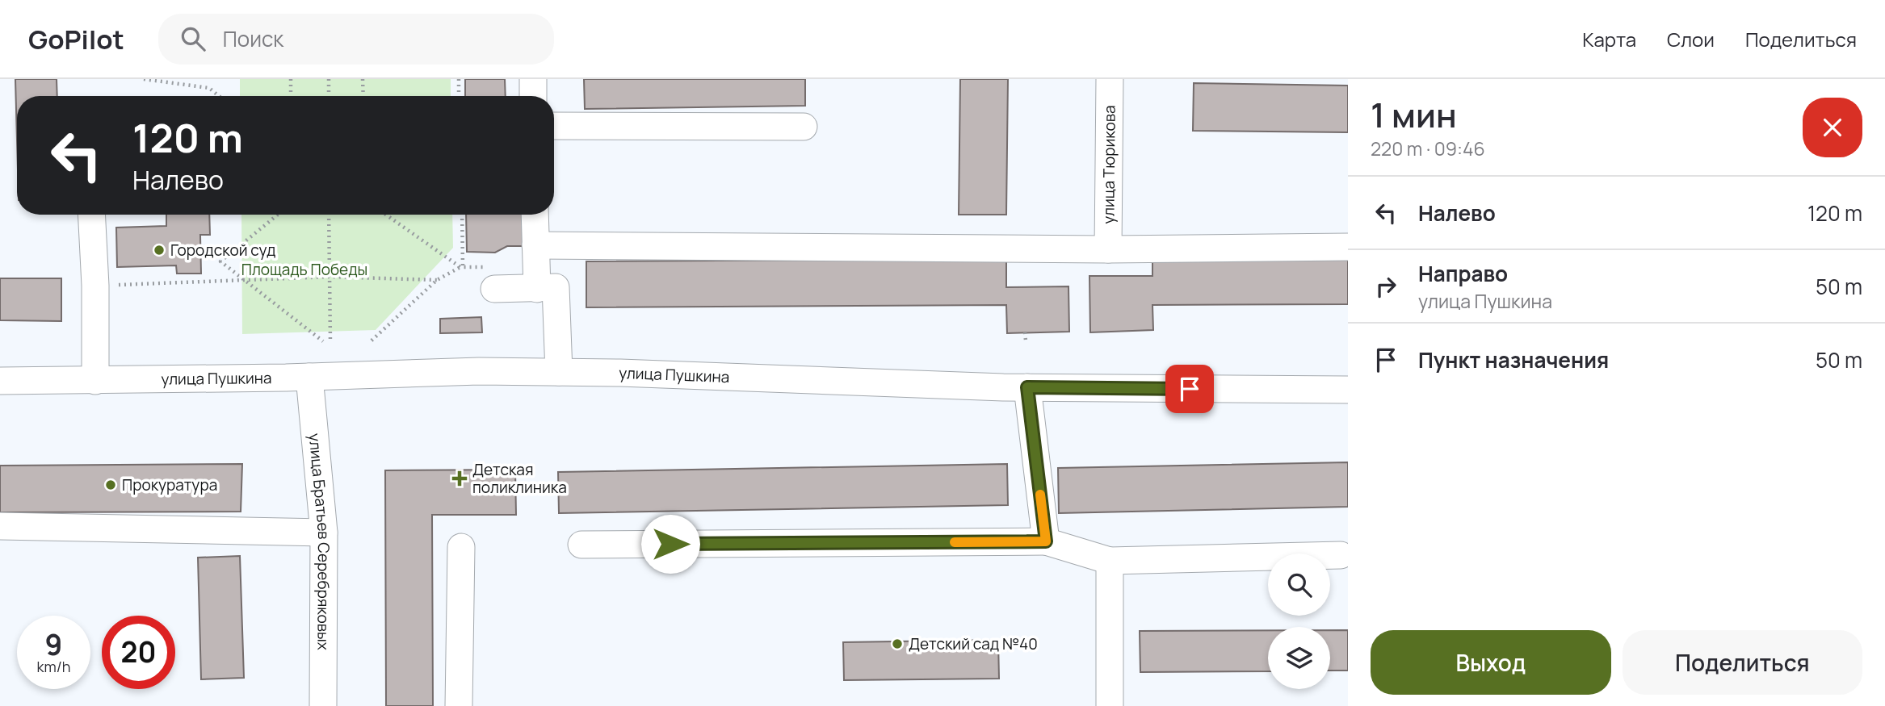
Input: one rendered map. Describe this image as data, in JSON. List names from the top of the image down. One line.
{"streets":{"street":["улица Тюрикова","улица Пушкина","улица Братьев Серебряковых"]},"crossings":[["улица Пушкина","улица Братьев Серебряковых"]],"parks":["Площадь Победы"],"places":{"other":["Городской суд","Прокуратура","Детский сад №40"],"health":["Детская поликлиника"]},"page":{"header":"GoPilot","search":"Поиск","nav":["Карта","Слои","Поделиться"],"heading":["1 мин","220 m · 09:46"],"turn":["120 m","Налево"],"list":[{"name":"Налево","value":"120 m"},{"name":"Направо","note":"улица Пушкина","value":"50 m"},{"name":"Пункт назначения","value":"50 m"}],"speed":"9 km/h","limit":"20","buttons":["Выход","Поделиться"]}}
